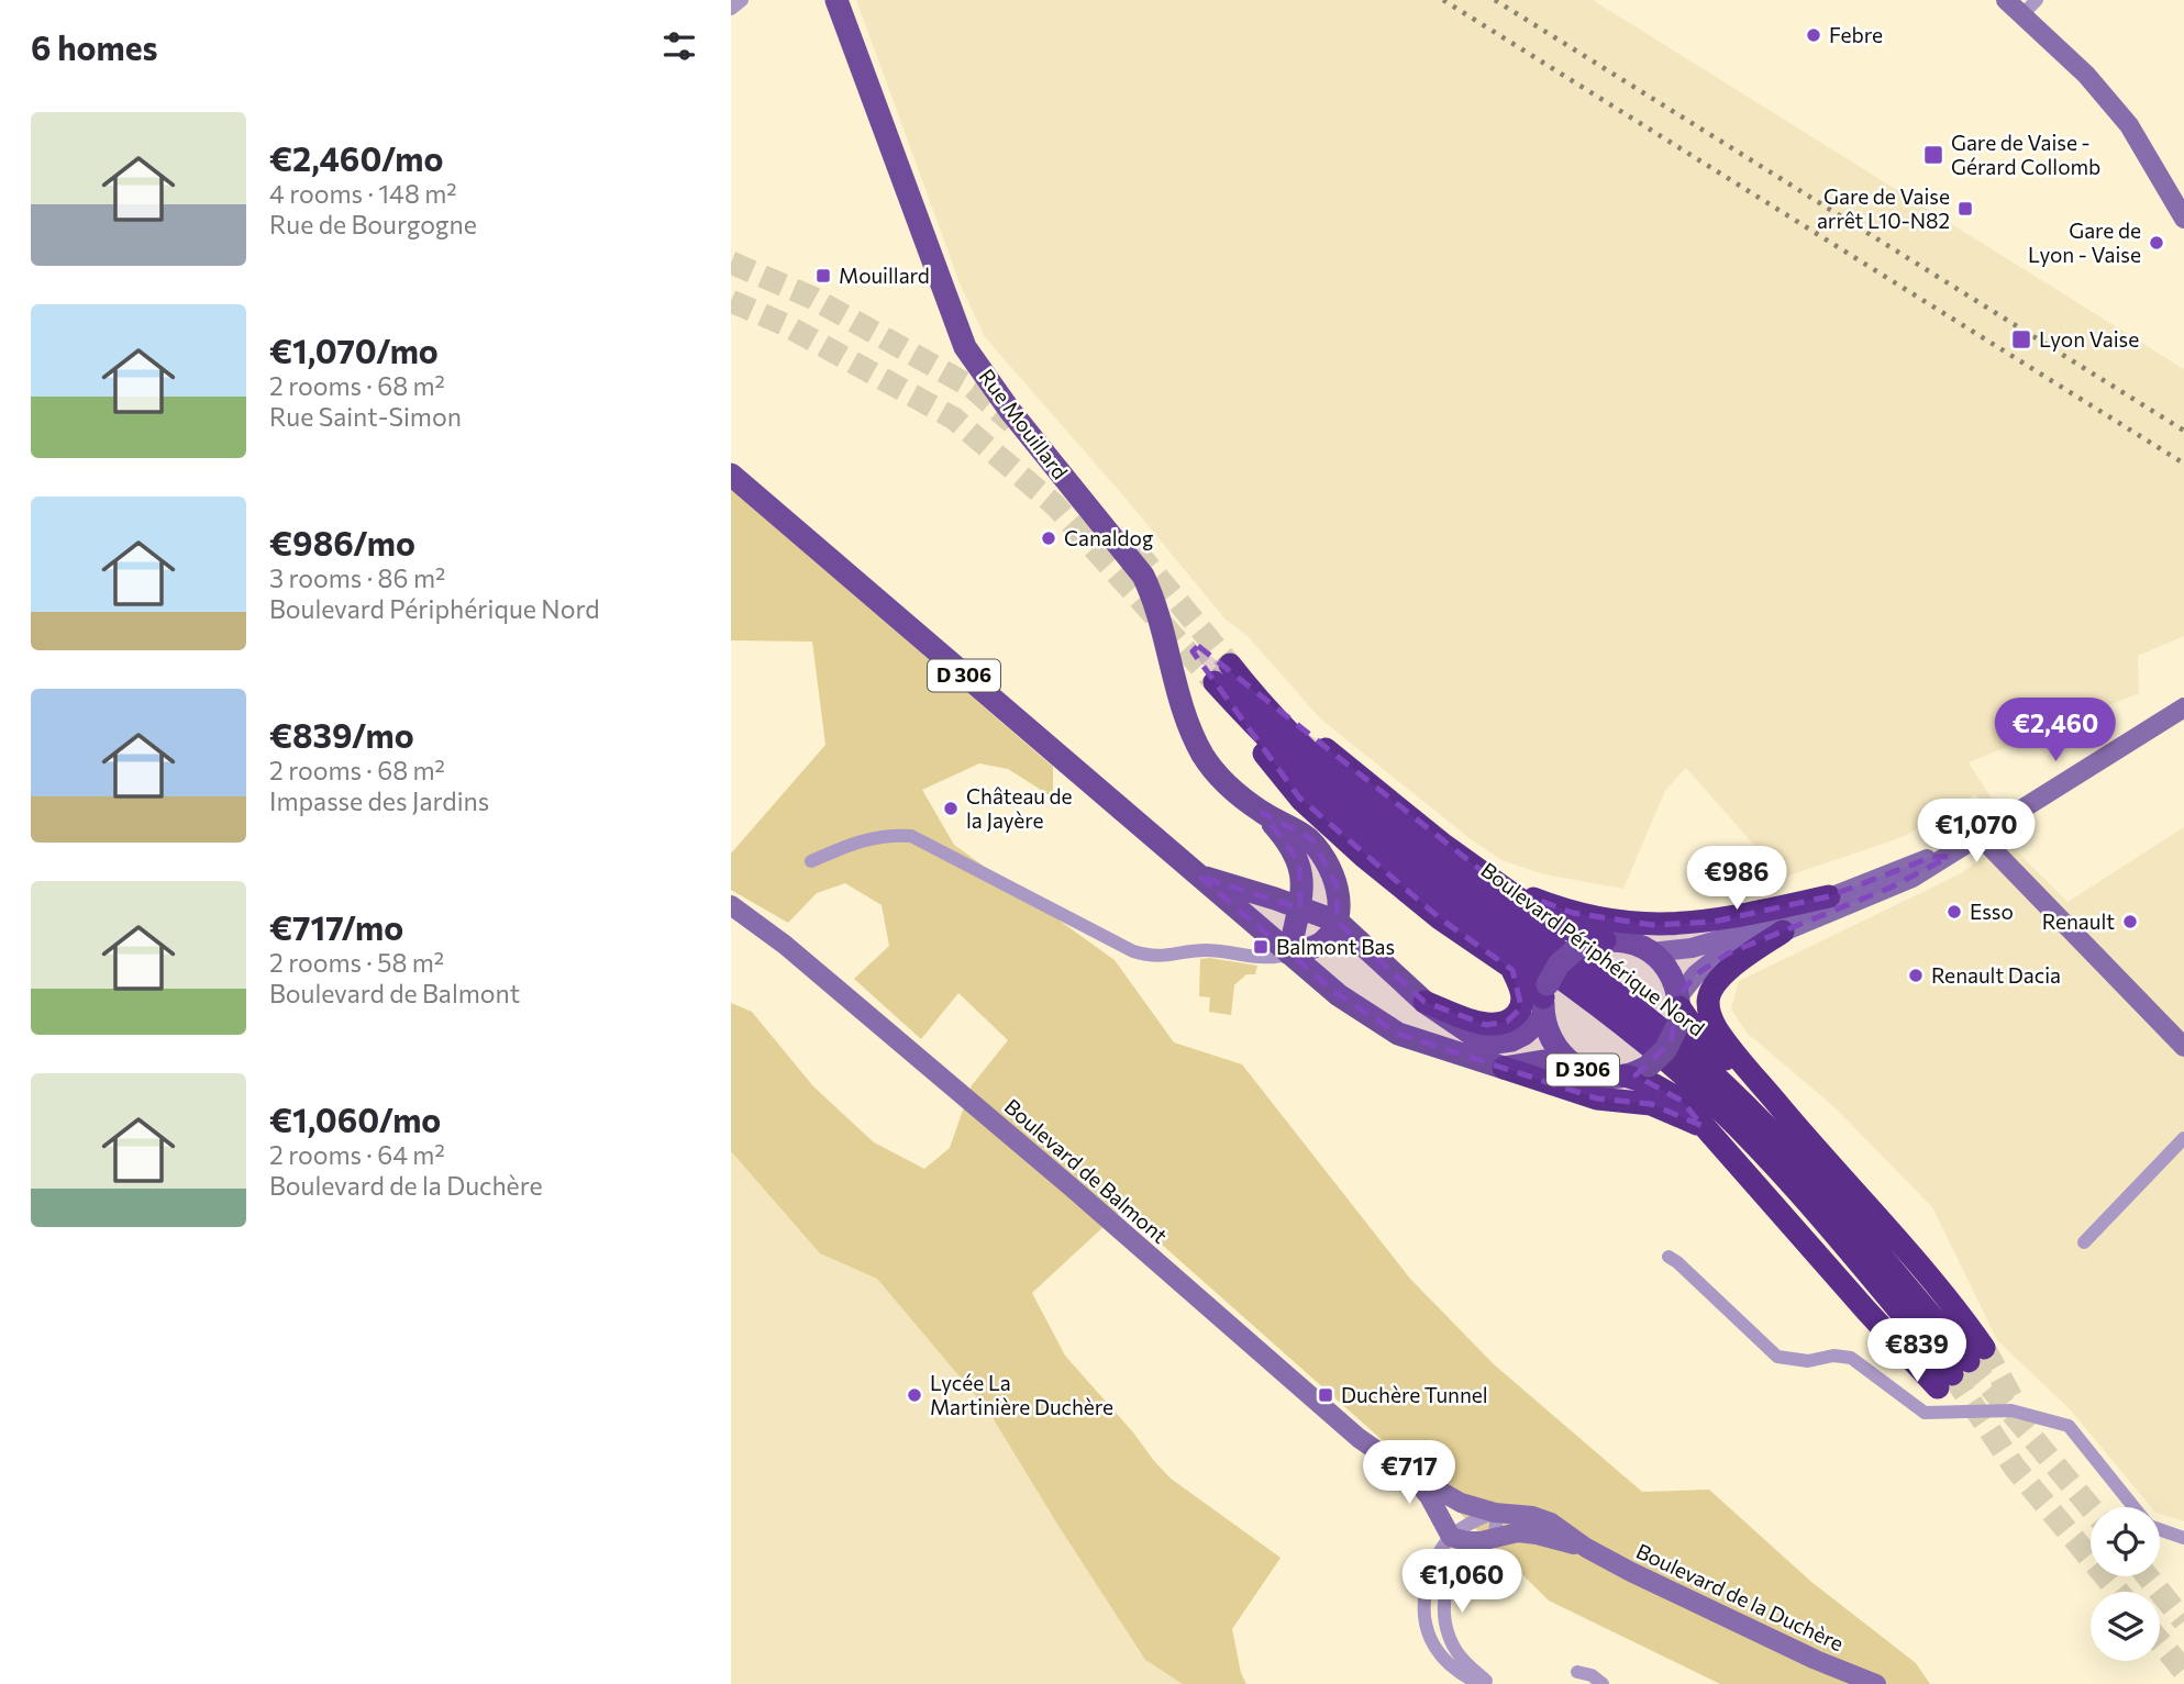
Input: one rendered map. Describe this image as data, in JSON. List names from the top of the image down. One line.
{"streets":{"highway":["Boulevard Périphérique Nord"],"main road":["Rue Mouillard","D 306"],"street":["Boulevard de Balmont","Boulevard de la Duchère"]},"crossings":[["Rue Mouillard","D 306"],["Boulevard de Balmont","Boulevard de la Duchère"]],"places":{"other":["Febre","Gare de Lyon - Vaise","Canaldog","Château de la Jayère","Esso","Renault","Renault Dacia","Lycée La Martinière Duchère"],"transit":["Gare de Vaise - Gérard Collomb","Gare de Vaise arrêt L10-N82","Mouillard","Lyon Vaise","Balmont Bas","Duchère Tunnel"]},"page":{"heading":"6 homes","list":[{"name":"€2,460/mo","note":"4 rooms · 148 m² · Rue de Bourgogne"},{"name":"€1,070/mo","note":"2 rooms · 68 m² · Rue Saint-Simon"},{"name":"€986/mo","note":"3 rooms · 86 m² · Boulevard Périphérique Nord"},{"name":"€839/mo","note":"2 rooms · 68 m² · Impasse des Jardins"},{"name":"€717/mo","note":"2 rooms · 58 m² · Boulevard de Balmont"},{"name":"€1,060/mo","note":"2 rooms · 64 m² · Boulevard de la Duchère"}],"price":["€2,460","€1,070","€986","€839","€717","€1,060"]}}
